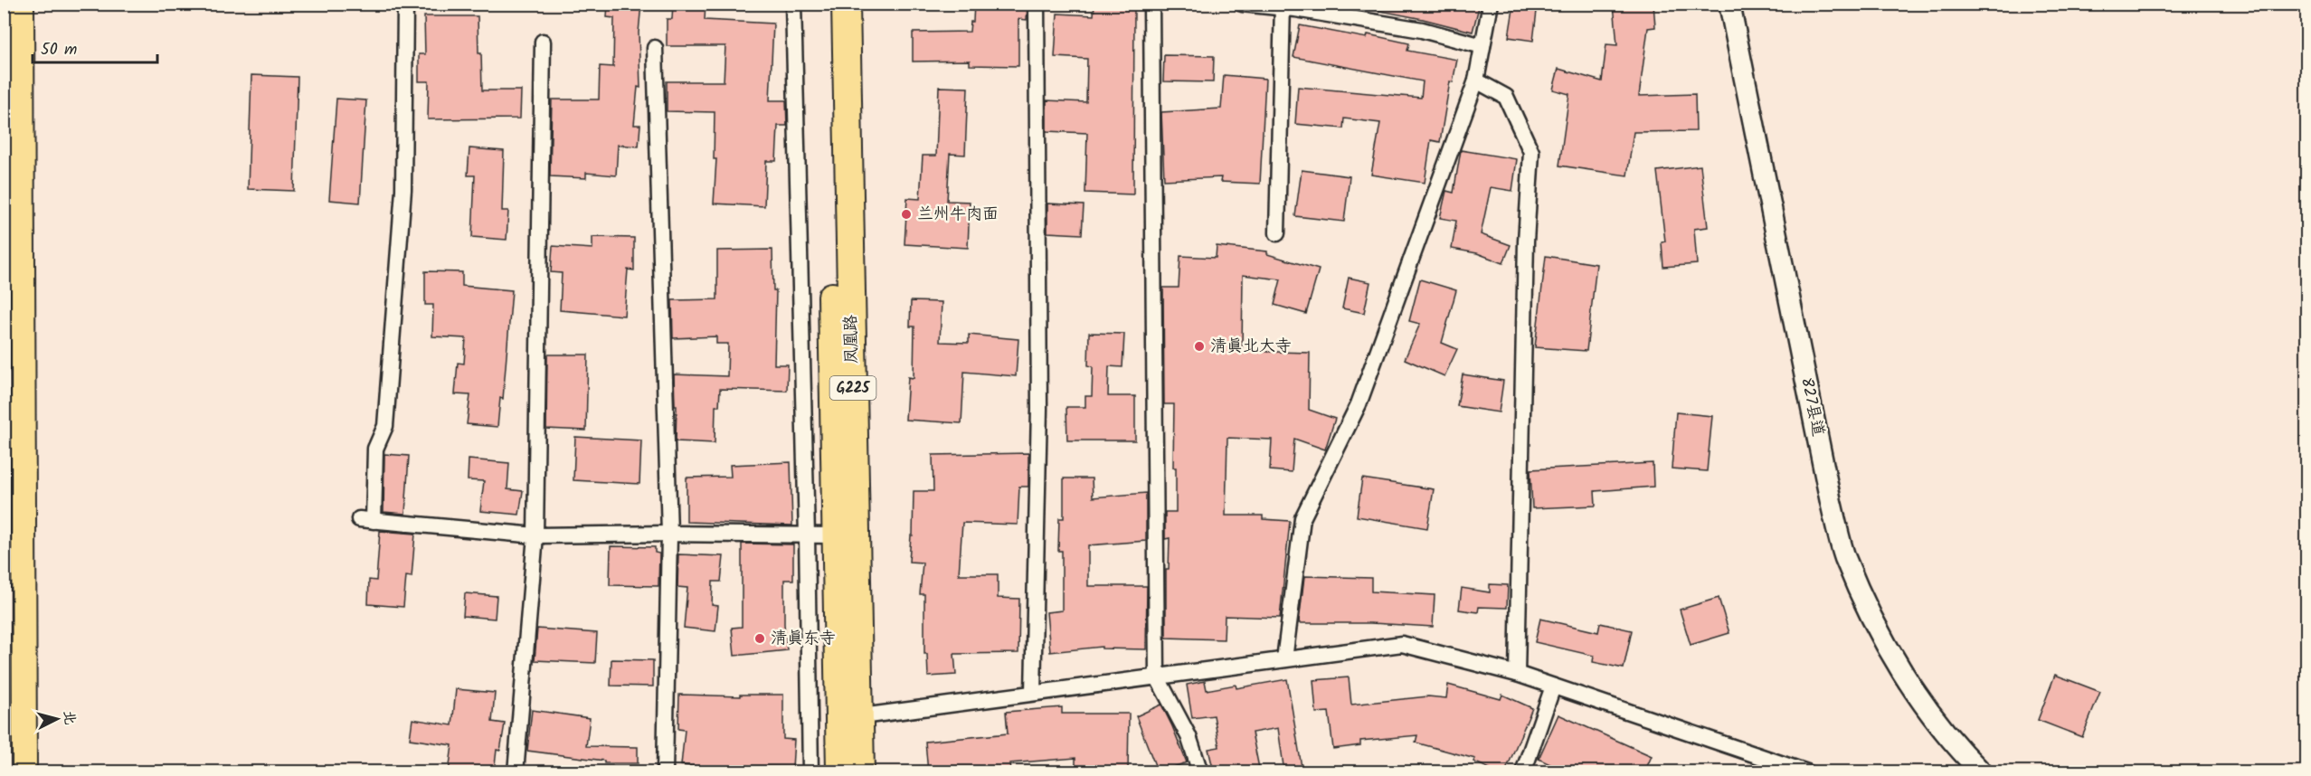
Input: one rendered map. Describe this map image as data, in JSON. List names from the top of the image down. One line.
{"streets":{"highway":["凤凰路","G225"],"main road":["827县道"]},"places":["兰州牛肉面","清真北大寺","清真东寺"],"scale_bar":"50 m","north":"right"}
